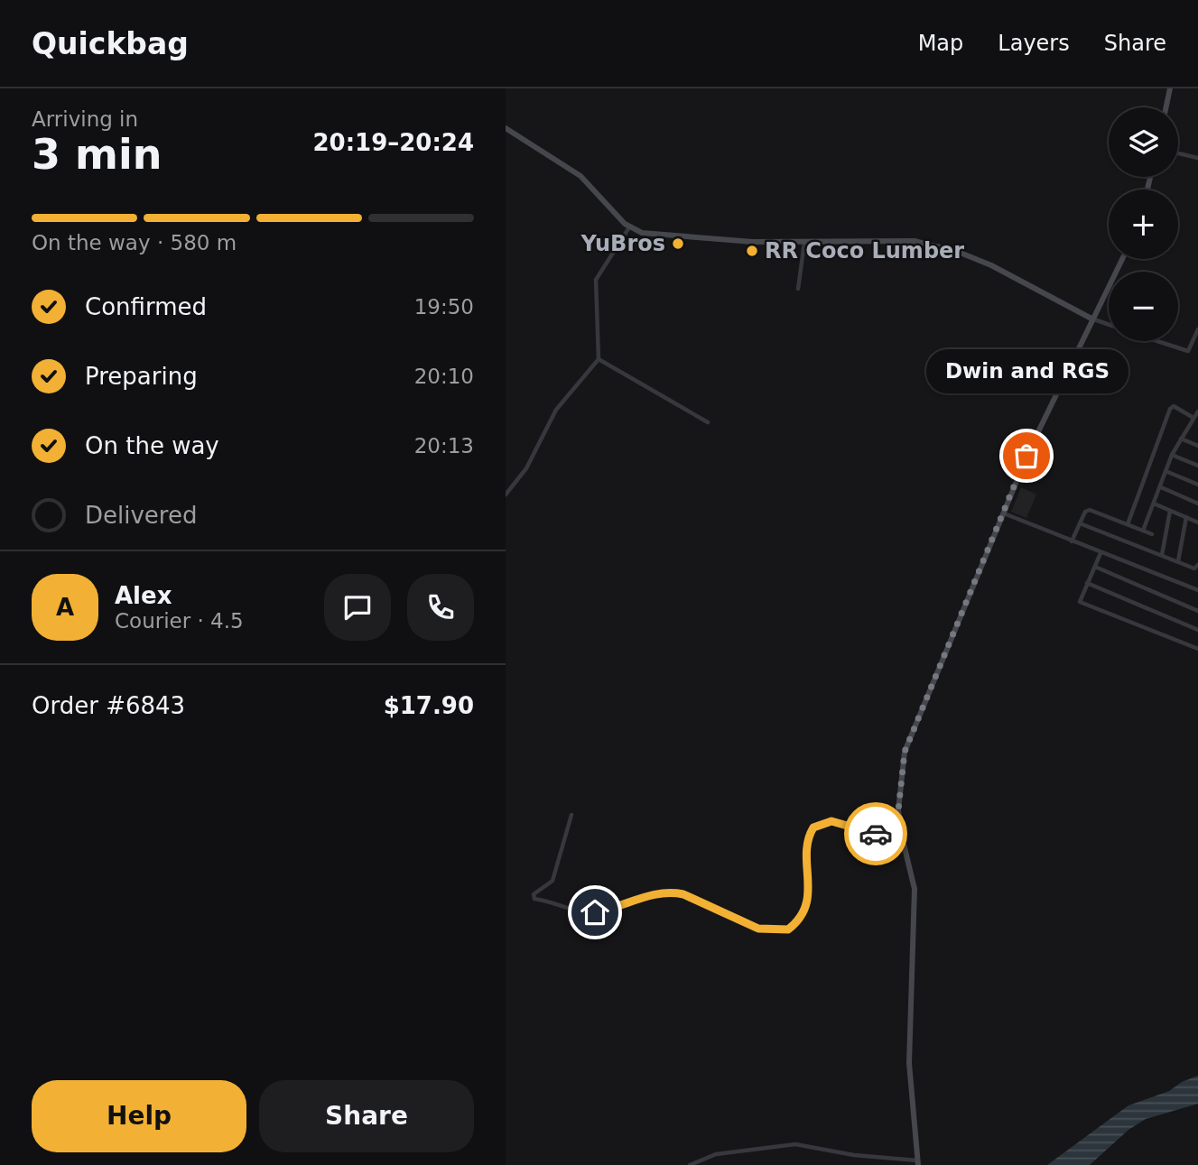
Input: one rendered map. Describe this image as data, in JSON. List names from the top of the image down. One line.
{"places":["YuBros","RR Coco Lumber","Dwin and RGS"],"page":{"header":"Quickbag","nav":["Map","Layers","Share"],"heading":["3 min","Arriving in","20:19–20:24"],"panel":["Alex","Courier · 4.5","Order #6843","$17.90"],"map_buttons":["+","−"],"bar":"On the way · 580 m","list":[["Confirmed","19:50"],["Preparing","20:10"],["On the way","20:13"],"Delivered"],"bubble":"Dwin and RGS","round":"A","buttons":["Help","Share"]}}
